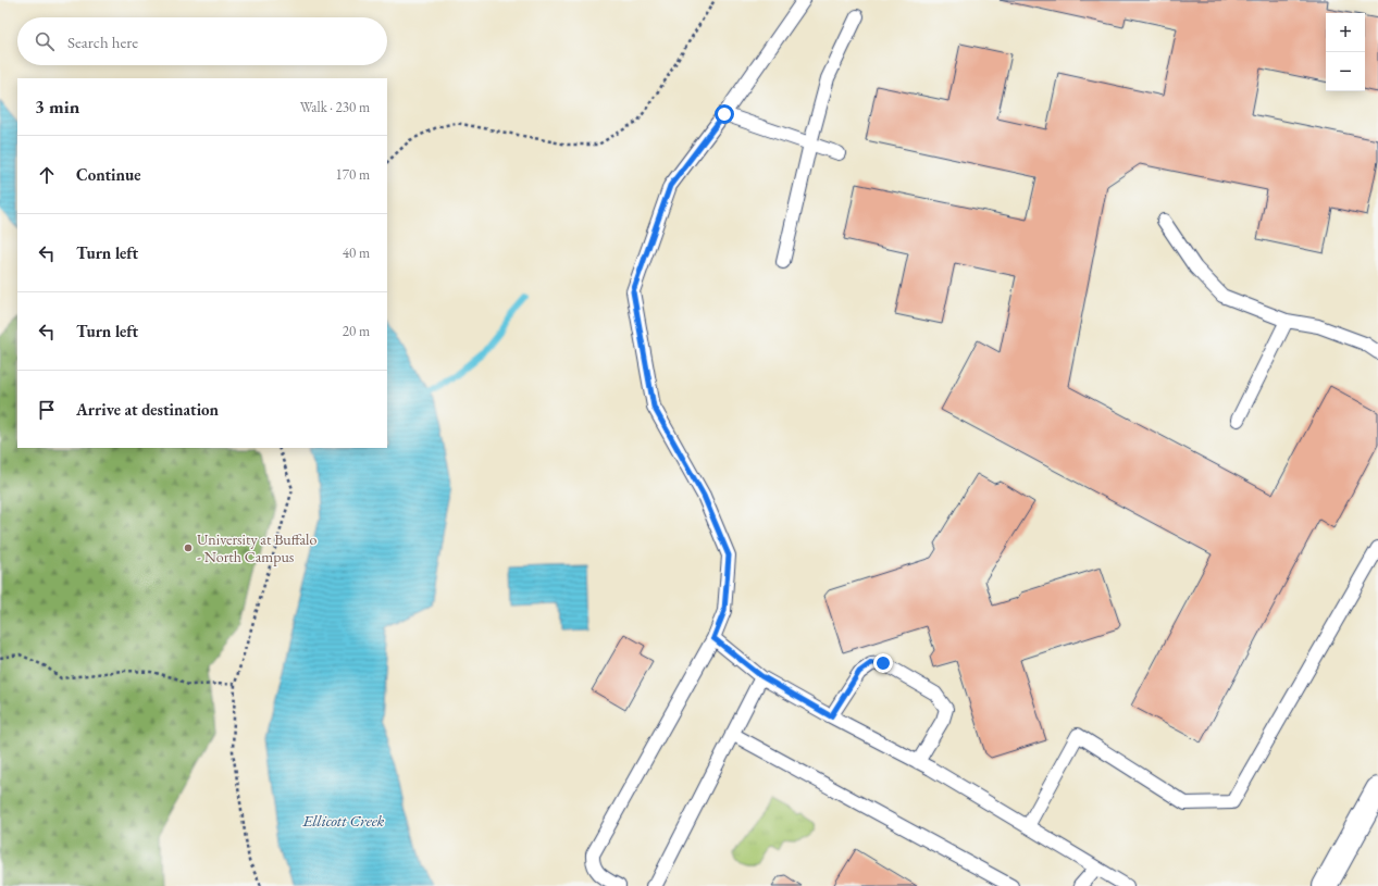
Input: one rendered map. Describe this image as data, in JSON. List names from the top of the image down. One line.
{"water":["Ellicott Creek"],"places":["University at Buffalo - North Campus"],"page":{"map_buttons":["+","−"],"search":"Search here","heading":["3 min","Walk · 230 m"],"list":[["Continue","170 m"],["Turn left","40 m"],["Turn left","20 m"],"Arrive at destination"]}}
